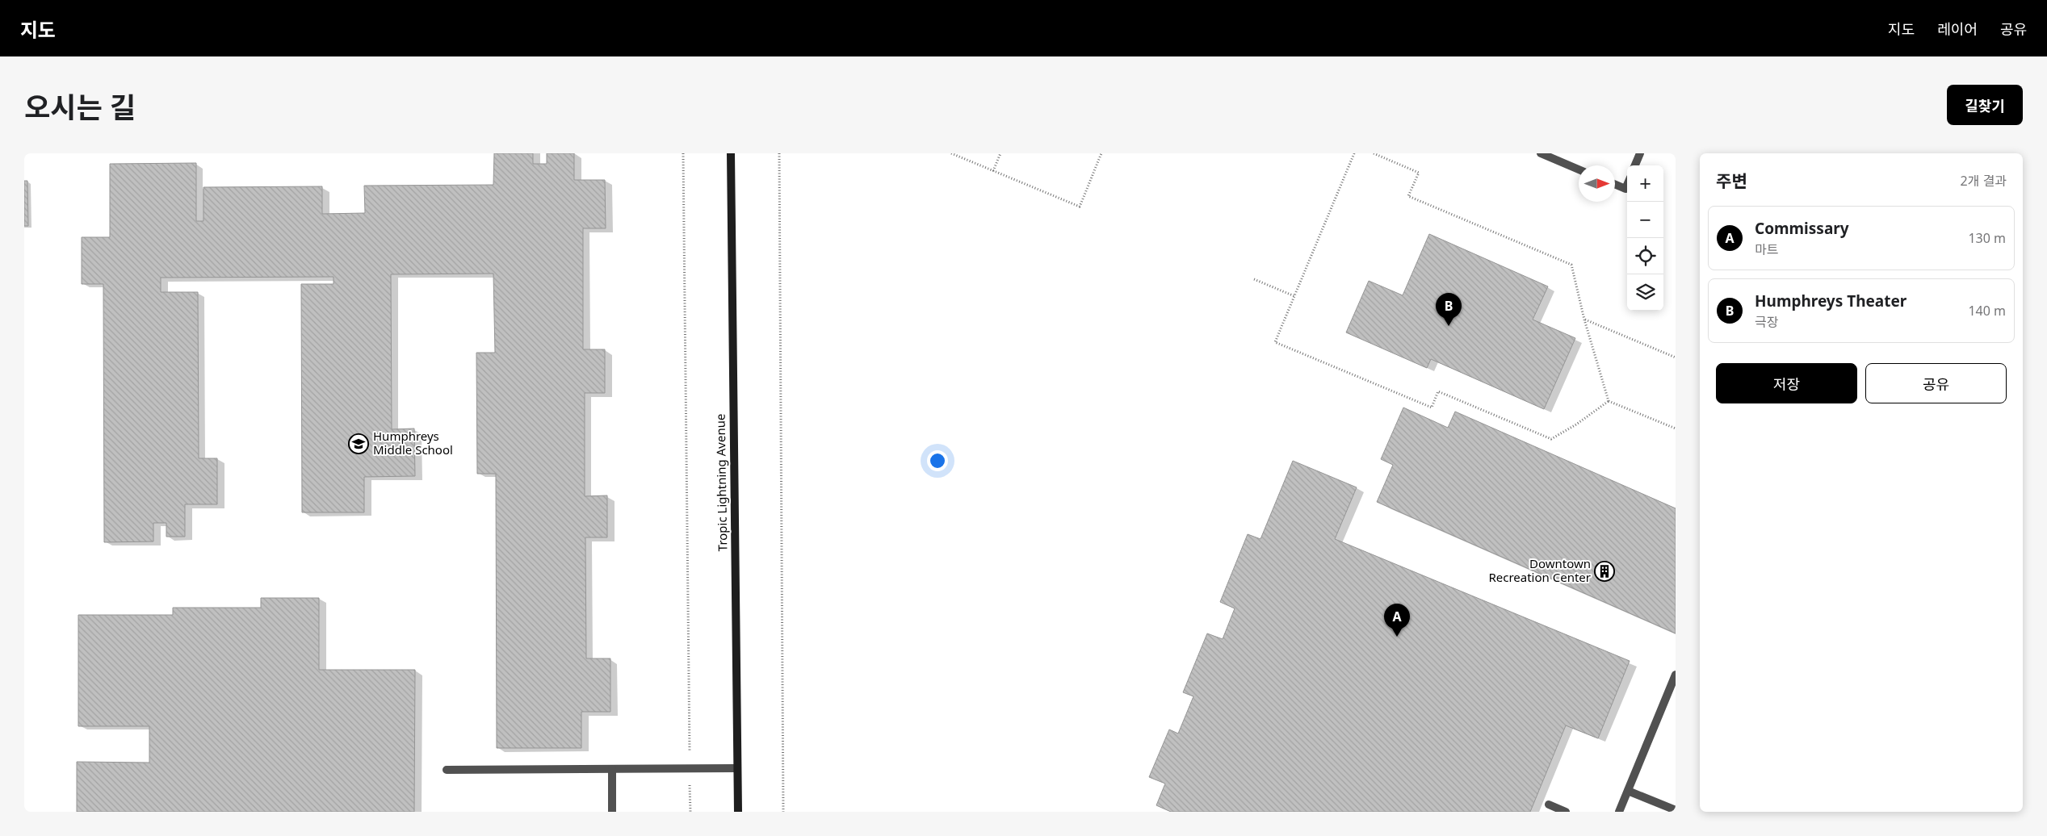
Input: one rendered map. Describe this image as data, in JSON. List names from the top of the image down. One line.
{"streets":{"main road":["Tropic Lightning Avenue"]},"places":{"school or university":["Humphreys Middle School"],"building":["Downtown Recreation Center"]},"north":"right","page":{"header":"지도","nav":["지도","레이어","공유"],"title":"오시는 길","buttons":["길찾기",["저장","공유"]],"heading":["주변","2개 결과"],"map_buttons":["+","−"],"list":[{"mark":"A","name":"Commissary","note":"마트","value":"130 m"},{"mark":"B","name":"Humphreys Theater","note":"극장","value":"140 m"}],"pins":["B","A"]}}
